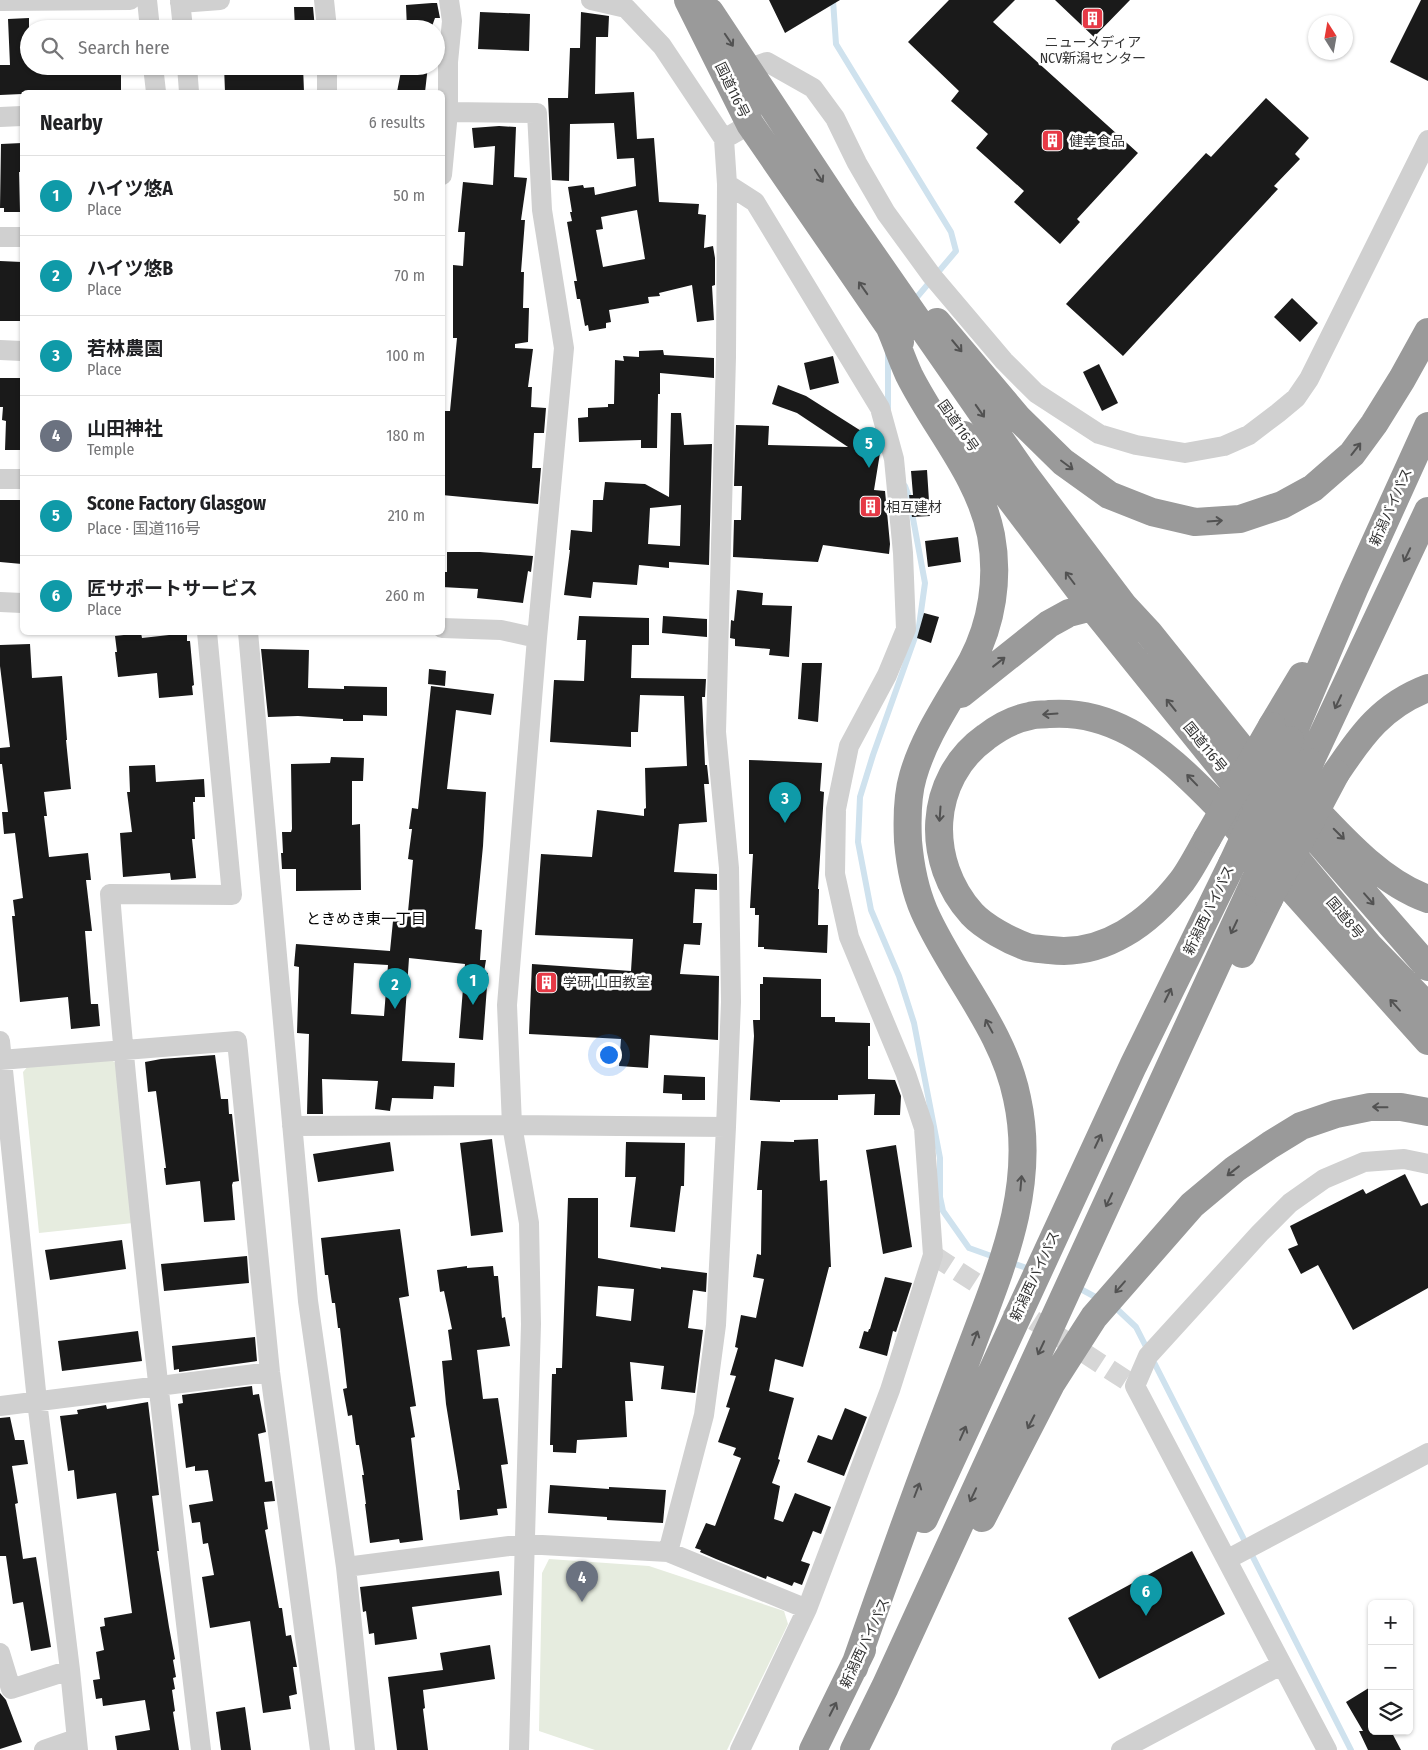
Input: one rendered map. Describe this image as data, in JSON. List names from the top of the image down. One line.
{"streets":{"highway":["国道116号","新潟バイパス","新潟西バイパス","国道8号"]},"crossings":[["国道116号","新潟西バイパス"],["国道116号","国道8号"],["新潟西バイパス","国道8号"]],"districts":["ときめき東一丁目"],"places":{"building":["ニューメディア NCV新潟センター","健幸食品","相互建材","学研 山田教室"]},"north":"top","page":{"search":"Search here","heading":["Nearby","6 results"],"list":[{"mark":"1","name":"ハイツ悠A","note":"Place","value":"50 m"},{"mark":"2","name":"ハイツ悠B","note":"Place","value":"70 m"},{"mark":"3","name":"若林農園","note":"Place","value":"100 m"},{"mark":"4","name":"山田神社","note":"Temple","value":"180 m"},{"mark":"5","name":"Scone Factory Glasgow","note":"Place · 国道116号","value":"210 m"},{"mark":"6","name":"匠サポートサービス","note":"Place","value":"260 m"}],"pins":["5","3","1","2","4","6"],"map_buttons":["+","−"]}}
